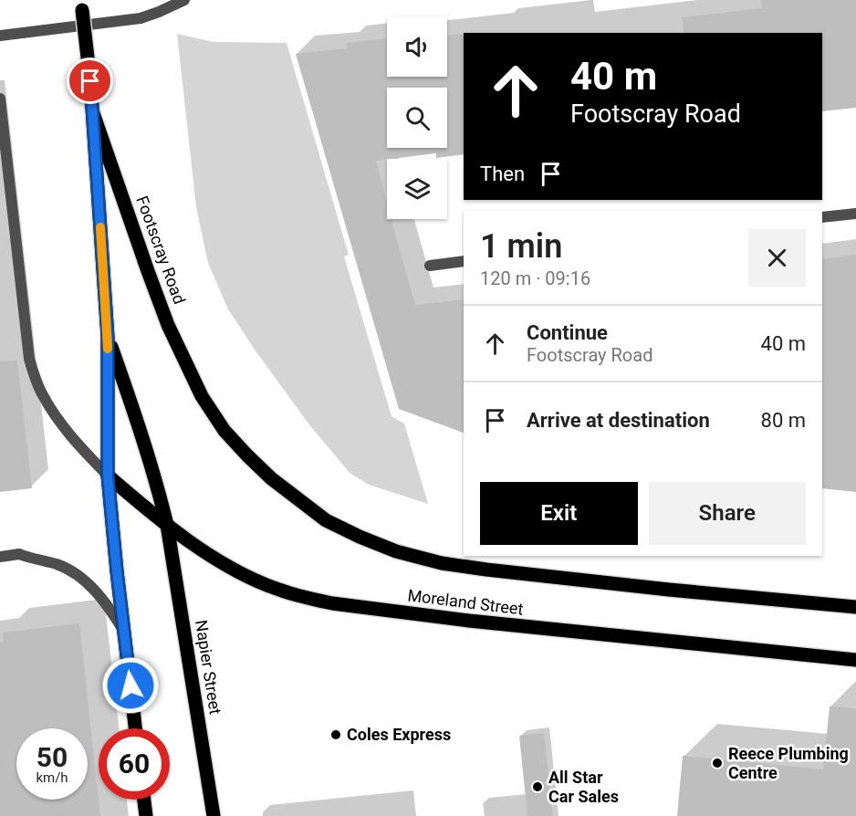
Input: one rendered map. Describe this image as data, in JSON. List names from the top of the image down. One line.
{"streets":{"main road":["Footscray Road","Moreland Street","Napier Street"]},"crossings":[["Footscray Road","Moreland Street"],["Footscray Road","Napier Street"],["Moreland Street","Napier Street"]],"places":["Coles Express","Reece Plumbing Centre","All Star Car Sales"],"page":{"turn":["40 m","Footscray Road"],"then":"Then","heading":["1 min","120 m · 09:16"],"list":[{"name":"Continue","note":"Footscray Road","value":"40 m"},{"name":"Arrive at destination","value":"80 m"}],"buttons":["Exit","Share"],"speed":"50 km/h","limit":"60"}}
